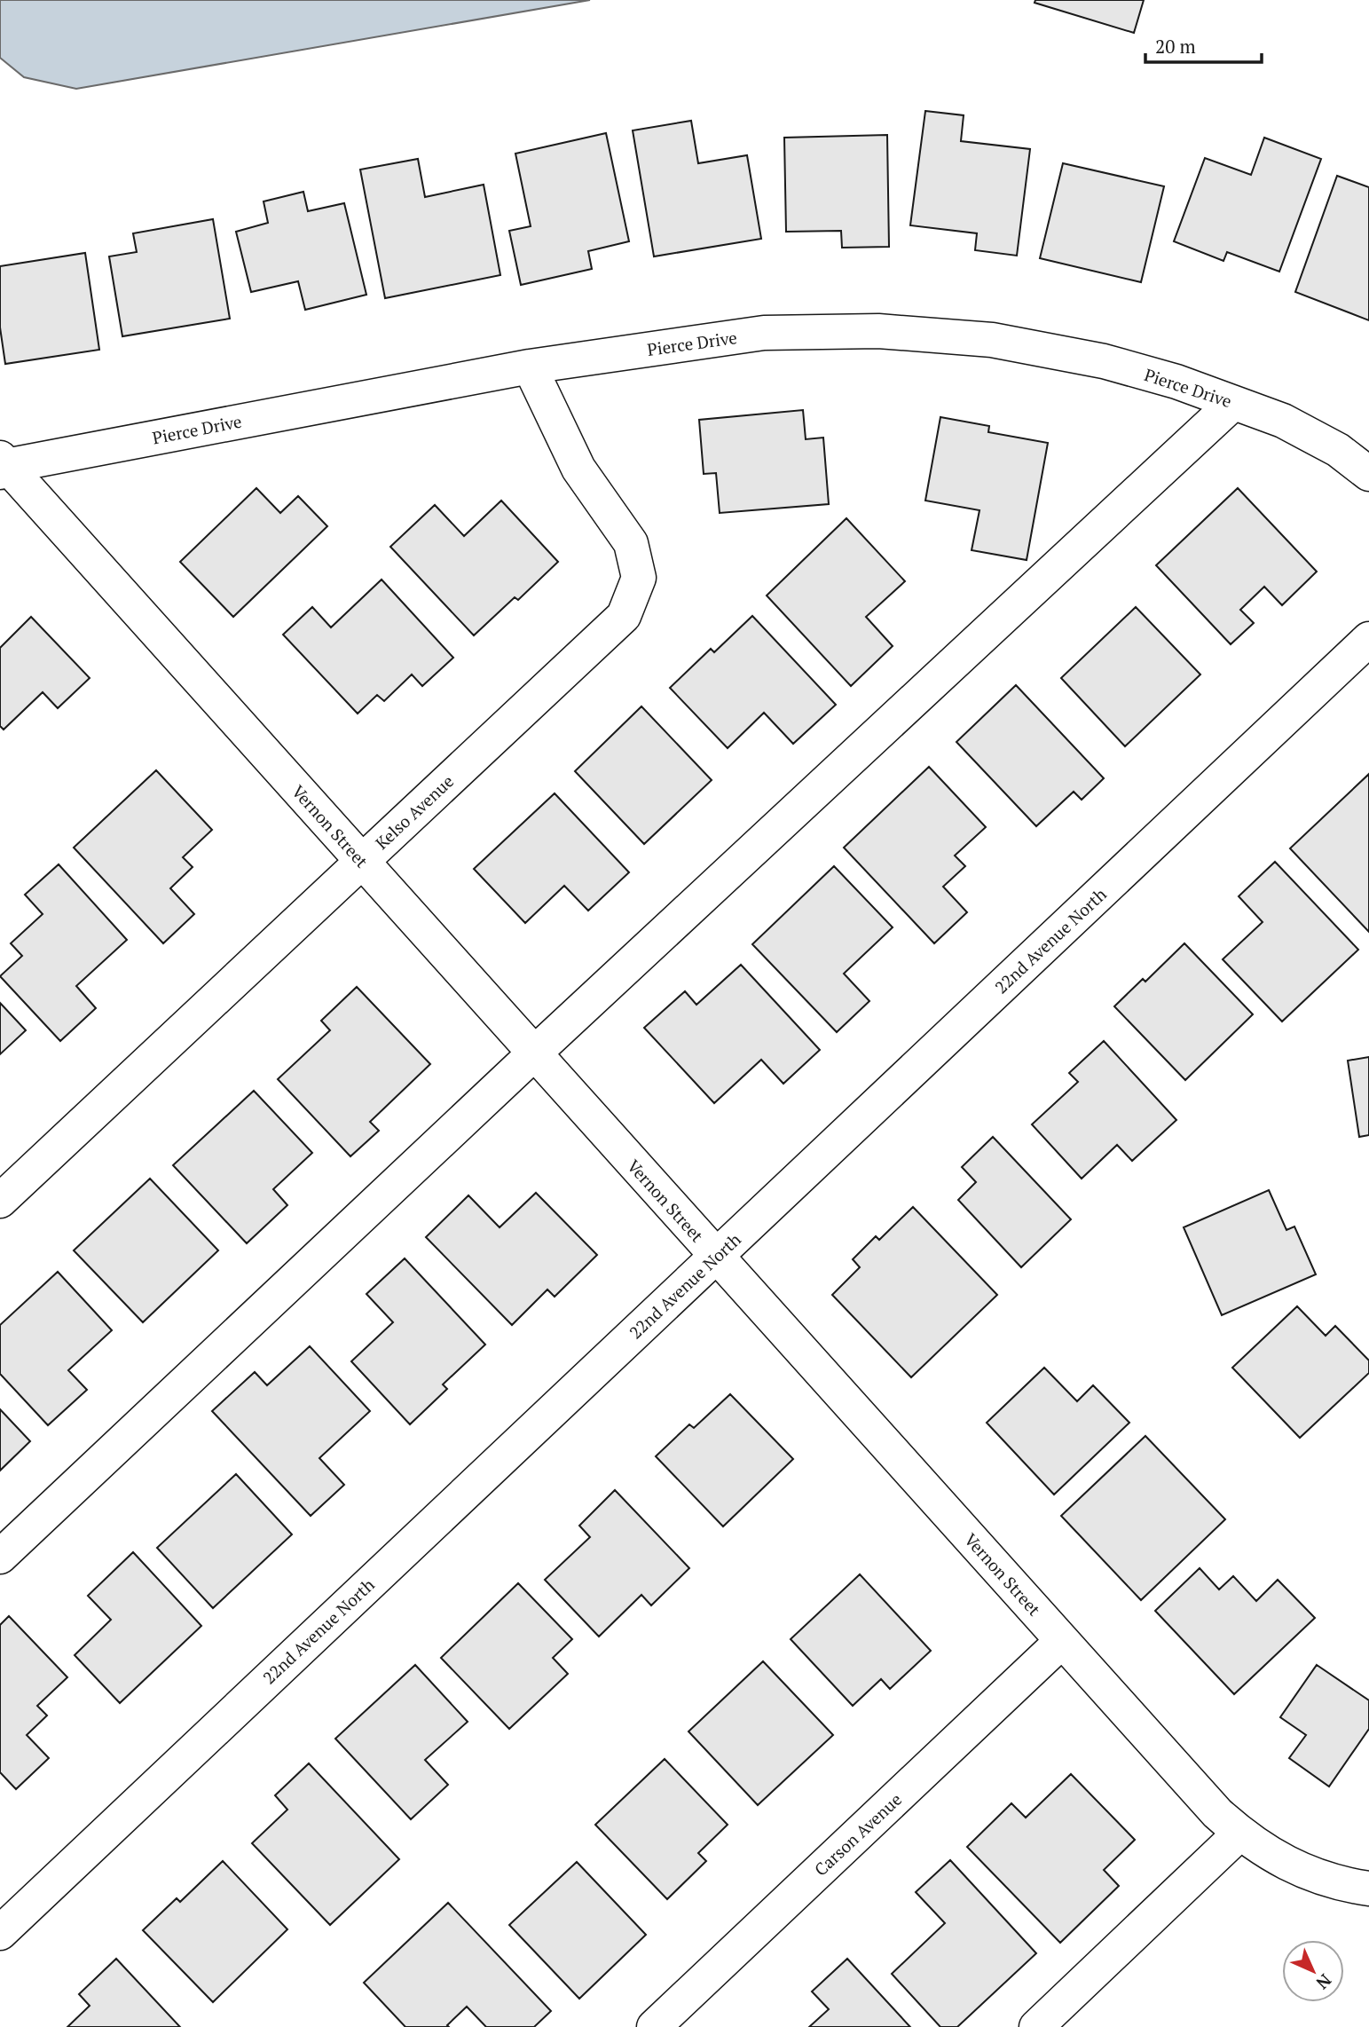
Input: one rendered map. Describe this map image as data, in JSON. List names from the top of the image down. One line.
{"streets":{"street":["Pierce Drive","Kelso Avenue","Vernon Street","22nd Avenue North","Carson Avenue"]},"crossings":[["Pierce Drive","Kelso Avenue"],["Pierce Drive","Vernon Street"],["Kelso Avenue","Vernon Street"],["Vernon Street","22nd Avenue North"],["Vernon Street","Carson Avenue"]],"scale_bar":"20 m","north":"bottom right"}
